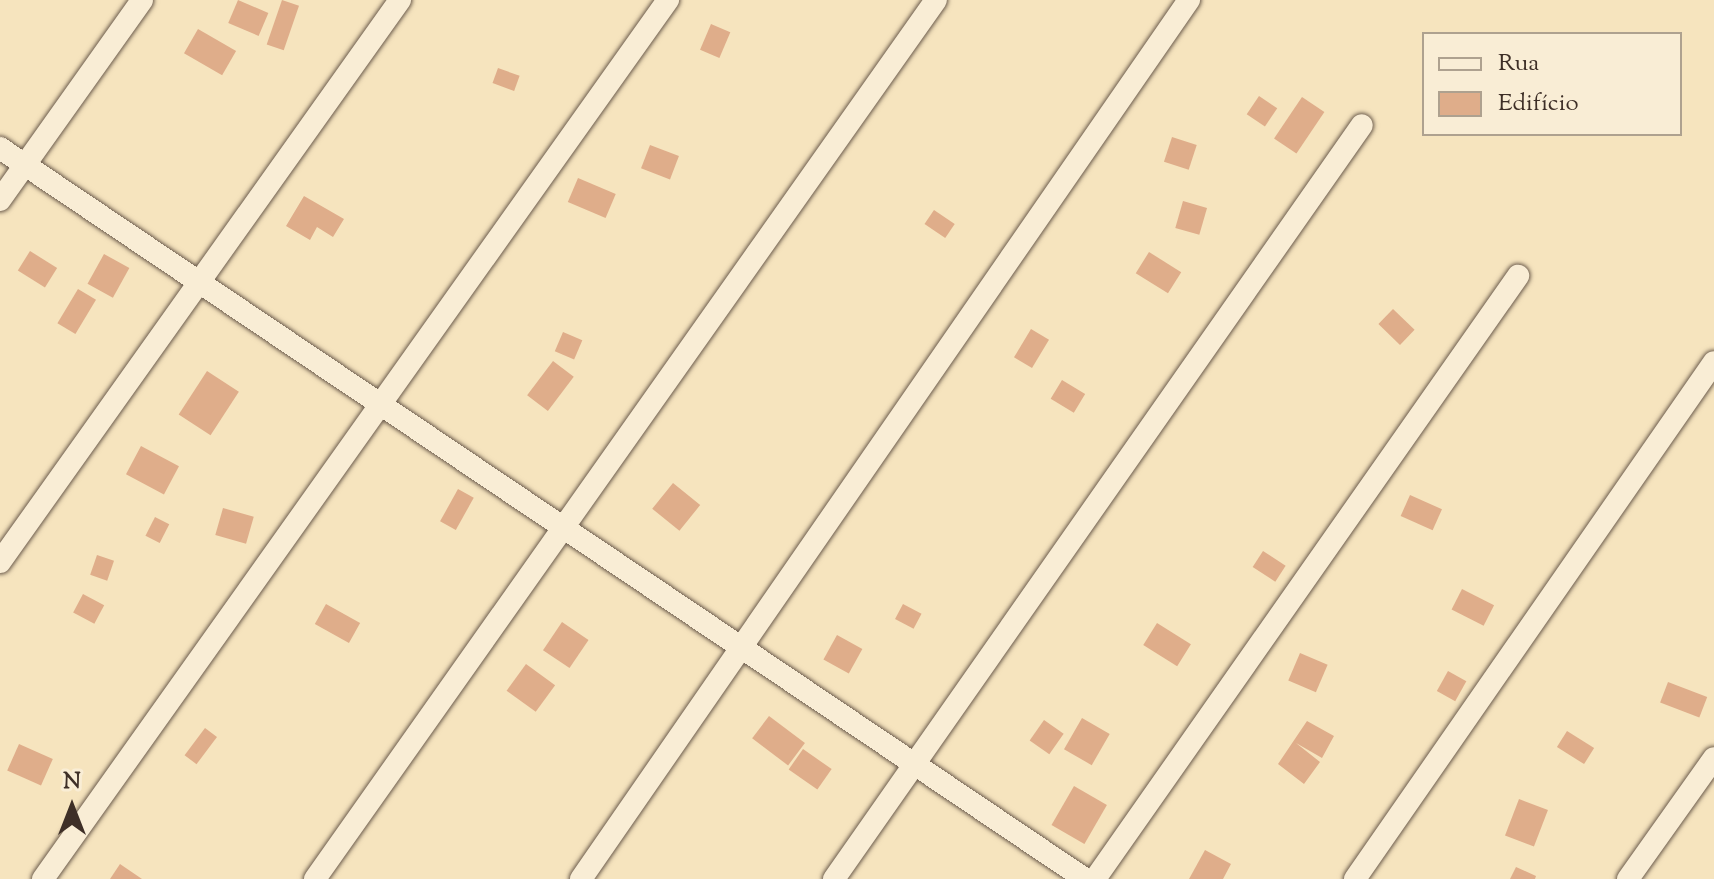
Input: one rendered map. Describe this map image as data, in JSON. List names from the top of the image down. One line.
{"legend":["Rua","Edifício"],"north":"top"}
